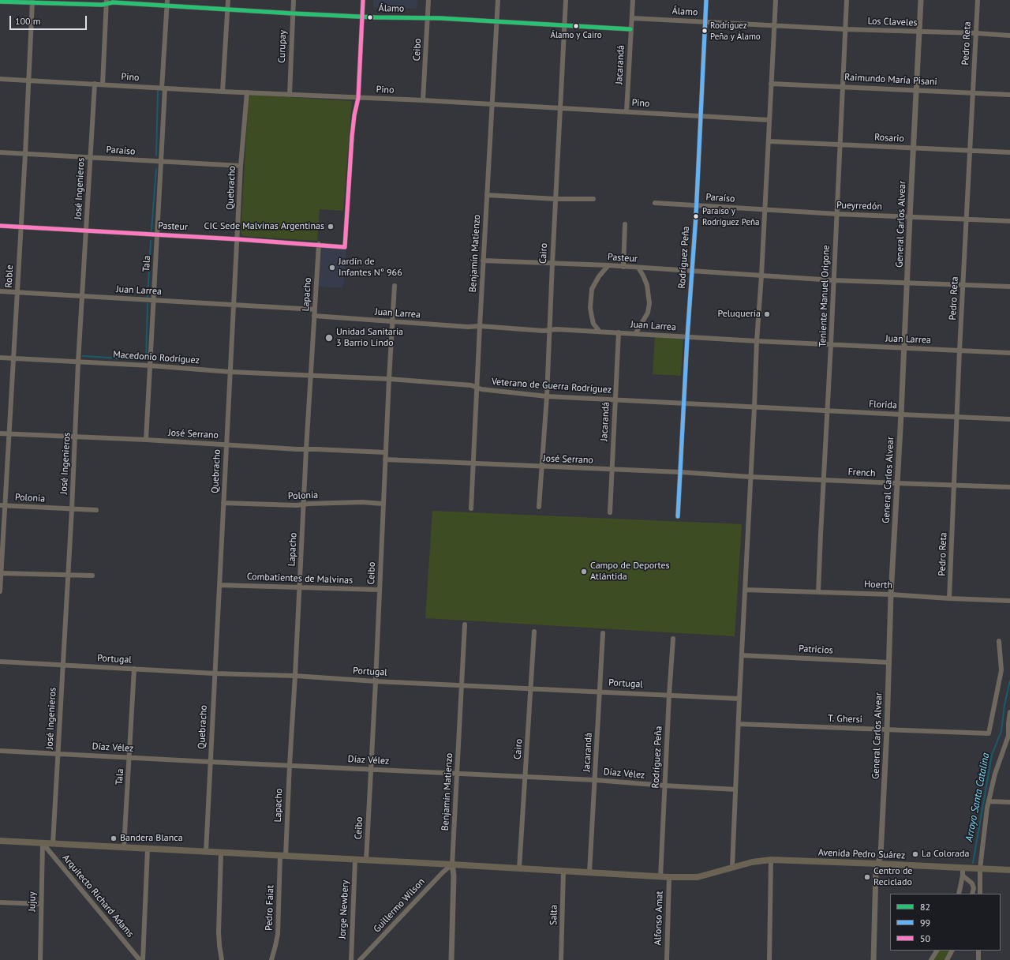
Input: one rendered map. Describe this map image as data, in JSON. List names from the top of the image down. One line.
{"streets":{"main road":["Avenida Pedro Suárez"],"street":["Álamo","Los Claveles","Pedro Reta","Curupay","Ceibo","Jacarandá","Pino","Raimundo María Pisani","Rosario","Paraíso","Quebracho","José Ingenieros","Pueyrredón","General Carlos Alvear","Pasteur","Benjamín Matienzo","Cairo","Rodríguez Peña","Tala","Roble","Juan Larrea","Lapacho","Teniente Manuel Origone","Macedonio Rodríguez","Veterano de Guerra Rodríguez","Florida","José Serrano","French","Polonia","Combatientes de Malvinas","Hoerth","Patricios","Portugal","T. Ghersi","Díaz Vélez","Arquitecto Richard Adams","Jujuy","Guillermo Wilson","Pedro Faiat","Jorge Newbery","Salta","Alfonso Amat"]},"crossings":[["Álamo","Los Claveles"],["Álamo","Curupay"],["Álamo","Ceibo"],["Álamo","Jacarandá"],["Álamo","Benjamín Matienzo"],["Álamo","Cairo"],["Álamo","Rodríguez Peña"],["Álamo","Tala"],["Álamo","Roble"],["Los Claveles","Pedro Reta"],["Los Claveles","General Carlos Alvear"],["Los Claveles","Teniente Manuel Origone"],["Pedro Reta","Raimundo María Pisani"],["Pedro Reta","Rosario"],["Pedro Reta","Pueyrredón"],["Pedro Reta","Pasteur"],["Pedro Reta","Juan Larrea"],["Pedro Reta","Florida"],["Pedro Reta","French"],["Pedro Reta","Hoerth"],["Curupay","Pino"],["Ceibo","Pino"],["Ceibo","Juan Larrea"],["Ceibo","Veterano de Guerra Rodríguez"],["Ceibo","José Serrano"],["Ceibo","Polonia"],["Ceibo","Combatientes de Malvinas"],["Ceibo","Portugal"],["Ceibo","Díaz Vélez"],["Ceibo","Avenida Pedro Suárez"],["Jacarandá","Pino"],["Jacarandá","Pasteur"],["Jacarandá","Juan Larrea"],["Jacarandá","Veterano de Guerra Rodríguez"],["Jacarandá","José Serrano"],["Jacarandá","Portugal"],["Jacarandá","Díaz Vélez"],["Jacarandá","Avenida Pedro Suárez"],["Pino","Quebracho"],["Pino","José Ingenieros"],["Pino","Pasteur"],["Pino","Benjamín Matienzo"],["Pino","Cairo"],["Pino","Rodríguez Peña"],["Pino","Tala"],["Pino","Roble"],["Raimundo María Pisani","General Carlos Alvear"],["Raimundo María Pisani","Teniente Manuel Origone"],["Rosario","General Carlos Alvear"],["Rosario","Teniente Manuel Origone"],["Paraíso","Quebracho"],["Paraíso","José Ingenieros"],["Paraíso","Pueyrredón"],["Paraíso","Rodríguez Peña"],["Paraíso","Tala"],["Paraíso","Roble"],["Quebracho","Pasteur"],["Quebracho","Juan Larrea"],["Quebracho","Macedonio Rodríguez"],["Quebracho","José Serrano"],["Quebracho","Polonia"],["Quebracho","Combatientes de Malvinas"],["Quebracho","Portugal"],["Quebracho","Díaz Vélez"],["Quebracho","Avenida Pedro Suárez"],["José Ingenieros","Pasteur"],["José Ingenieros","Juan Larrea"],["José Ingenieros","Macedonio Rodríguez"],["José Ingenieros","José Serrano"],["José Ingenieros","Polonia"],["José Ingenieros","Portugal"],["José Ingenieros","Díaz Vélez"],["José Ingenieros","Avenida Pedro Suárez"],["Pueyrredón","General Carlos Alvear"],["Pueyrredón","Teniente Manuel Origone"],["General Carlos Alvear","Pasteur"],["General Carlos Alvear","Juan Larrea"],["General Carlos Alvear","Florida"],["General Carlos Alvear","French"],["General Carlos Alvear","Hoerth"],["General Carlos Alvear","Patricios"],["General Carlos Alvear","T. Ghersi"],["General Carlos Alvear","Avenida Pedro Suárez"],["Pasteur","Benjamín Matienzo"],["Pasteur","Cairo"],["Pasteur","Rodríguez Peña"],["Pasteur","Tala"],["Pasteur","Roble"],["Pasteur","Juan Larrea"],["Pasteur","Lapacho"],["Pasteur","Teniente Manuel Origone"],["Benjamín Matienzo","Juan Larrea"],["Benjamín Matienzo","Veterano de Guerra Rodríguez"],["Benjamín Matienzo","José Serrano"],["Benjamín Matienzo","Portugal"],["Benjamín Matienzo","Díaz Vélez"],["Benjamín Matienzo","Avenida Pedro Suárez"],["Benjamín Matienzo","Guillermo Wilson"],["Cairo","Juan Larrea"],["Cairo","Veterano de Guerra Rodríguez"],["Cairo","José Serrano"],["Cairo","Portugal"],["Cairo","Díaz Vélez"],["Cairo","Avenida Pedro Suárez"],["Rodríguez Peña","Juan Larrea"],["Rodríguez Peña","Veterano de Guerra Rodríguez"],["Rodríguez Peña","José Serrano"],["Rodríguez Peña","Portugal"],["Rodríguez Peña","Díaz Vélez"],["Rodríguez Peña","Avenida Pedro Suárez"],["Tala","Juan Larrea"],["Tala","Macedonio Rodríguez"],["Tala","José Serrano"],["Tala","Portugal"],["Tala","Díaz Vélez"],["Tala","Avenida Pedro Suárez"],["Roble","Juan Larrea"],["Roble","Macedonio Rodríguez"],["Roble","José Serrano"],["Roble","Polonia"],["Juan Larrea","Lapacho"],["Juan Larrea","Teniente Manuel Origone"],["Lapacho","Macedonio Rodríguez"],["Lapacho","Veterano de Guerra Rodríguez"],["Lapacho","José Serrano"],["Lapacho","Polonia"],["Lapacho","Combatientes de Malvinas"],["Lapacho","Portugal"],["Lapacho","Díaz Vélez"],["Lapacho","Avenida Pedro Suárez"],["Lapacho","Pedro Faiat"],["Teniente Manuel Origone","Florida"],["Teniente Manuel Origone","French"],["Teniente Manuel Origone","Hoerth"],["Macedonio Rodríguez","Veterano de Guerra Rodríguez"],["Veterano de Guerra Rodríguez","Florida"],["José Serrano","French"],["Avenida Pedro Suárez","Arquitecto Richard Adams"],["Avenida Pedro Suárez","Jujuy"],["Avenida Pedro Suárez","Guillermo Wilson"],["Avenida Pedro Suárez","Pedro Faiat"],["Avenida Pedro Suárez","Jorge Newbery"],["Avenida Pedro Suárez","Salta"],["Avenida Pedro Suárez","Alfonso Amat"],["Arquitecto Richard Adams","Jujuy"]],"water":["Arroyo Santa Catalina"],"places":["Álamo y Cairo","Rodríguez Peña y Álamo","Paraíso y Rodríguez Peña","CIC Sede Malvinas Argentinas","Jardín de Infantes N° 966","Peluquería","Unidad Sanitaria 3 Barrio Lindo","Campo de Deportes Atlántida","Bandera Blanca","La Colorada","Centro de Reciclado"],"lines":["transit line 99","transit line 50","transit line 82"],"legend":["82","99","50"],"scale_bar":"100 m"}
